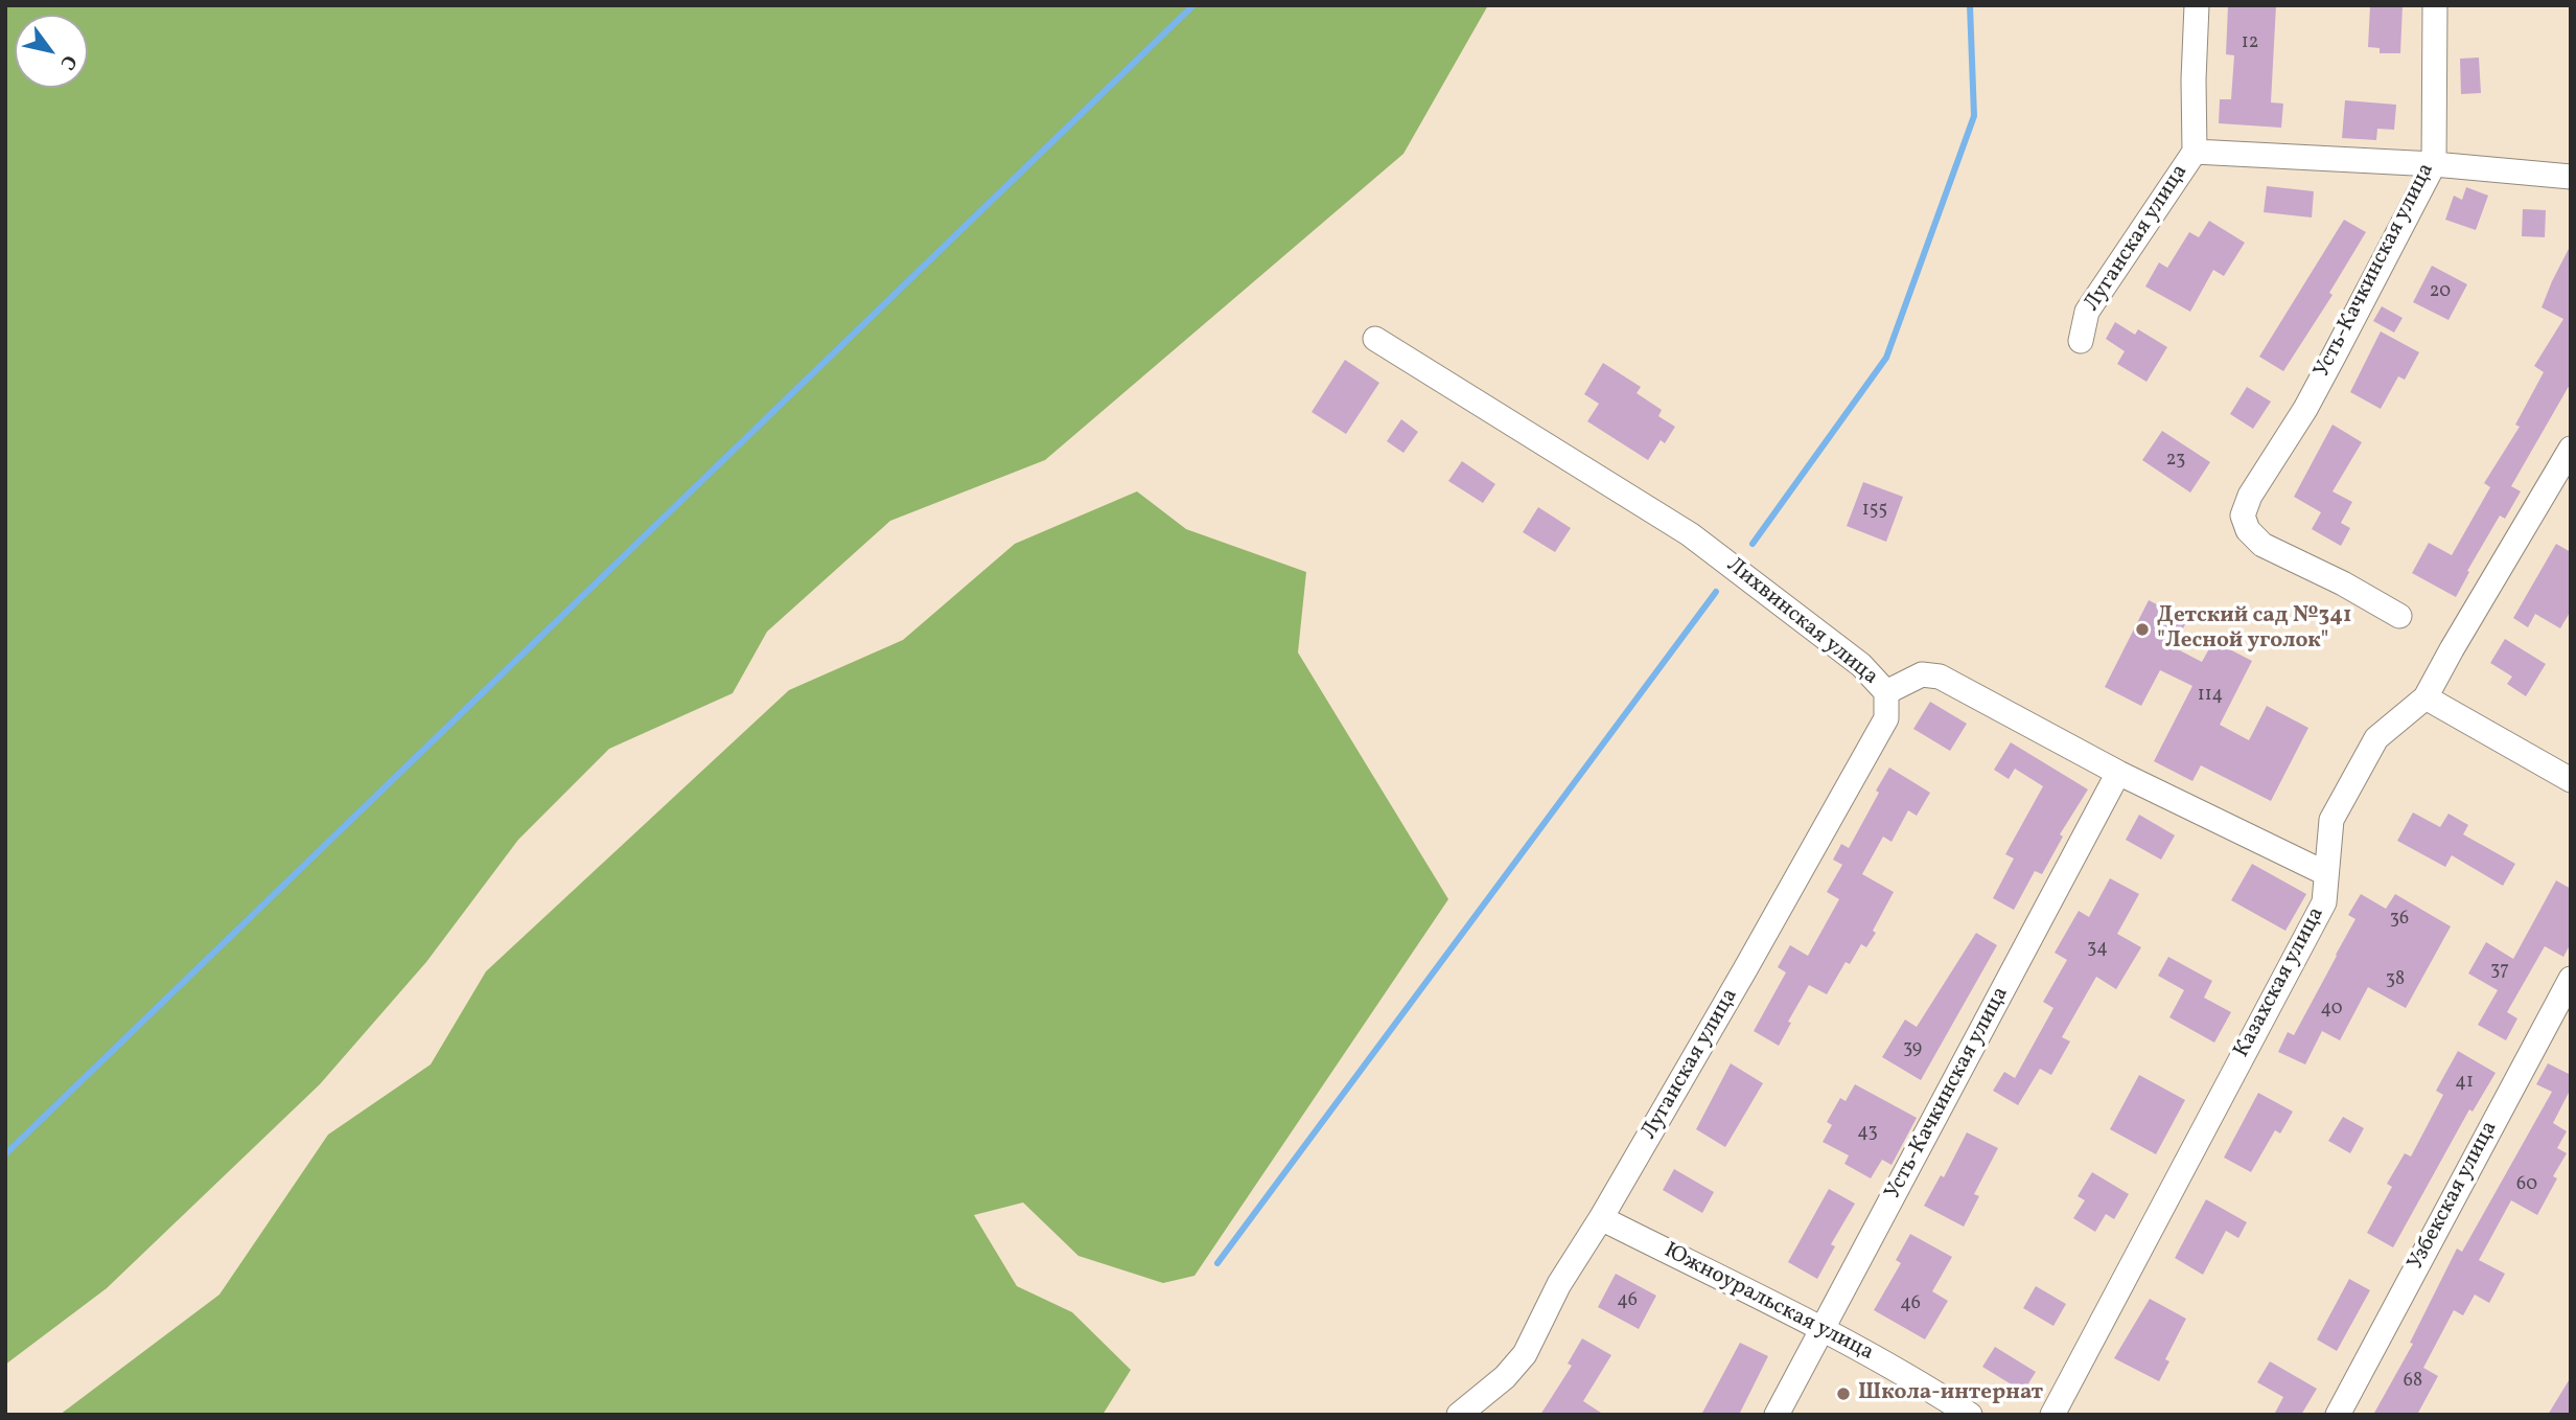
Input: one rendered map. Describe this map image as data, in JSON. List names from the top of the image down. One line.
{"streets":{"street":["Луганская улица","Усть-Качкинская улица","Лихвинская улица","Казахская улица","Узбекская улица","Южноуральская улица"]},"crossings":[["Луганская улица","Лихвинская улица"],["Луганская улица","Южноуральская улица"],["Усть-Качкинская улица","Лихвинская улица"],["Усть-Качкинская улица","Южноуральская улица"],["Лихвинская улица","Казахская улица"]],"places":["Детский сад №341 \"Лесной уголок\"","Школа-интернат"],"house_numbers":["12","20","23","155","114","36","34","37","38","40","39","41","43","60","46","46","68"],"north":"bottom right"}
